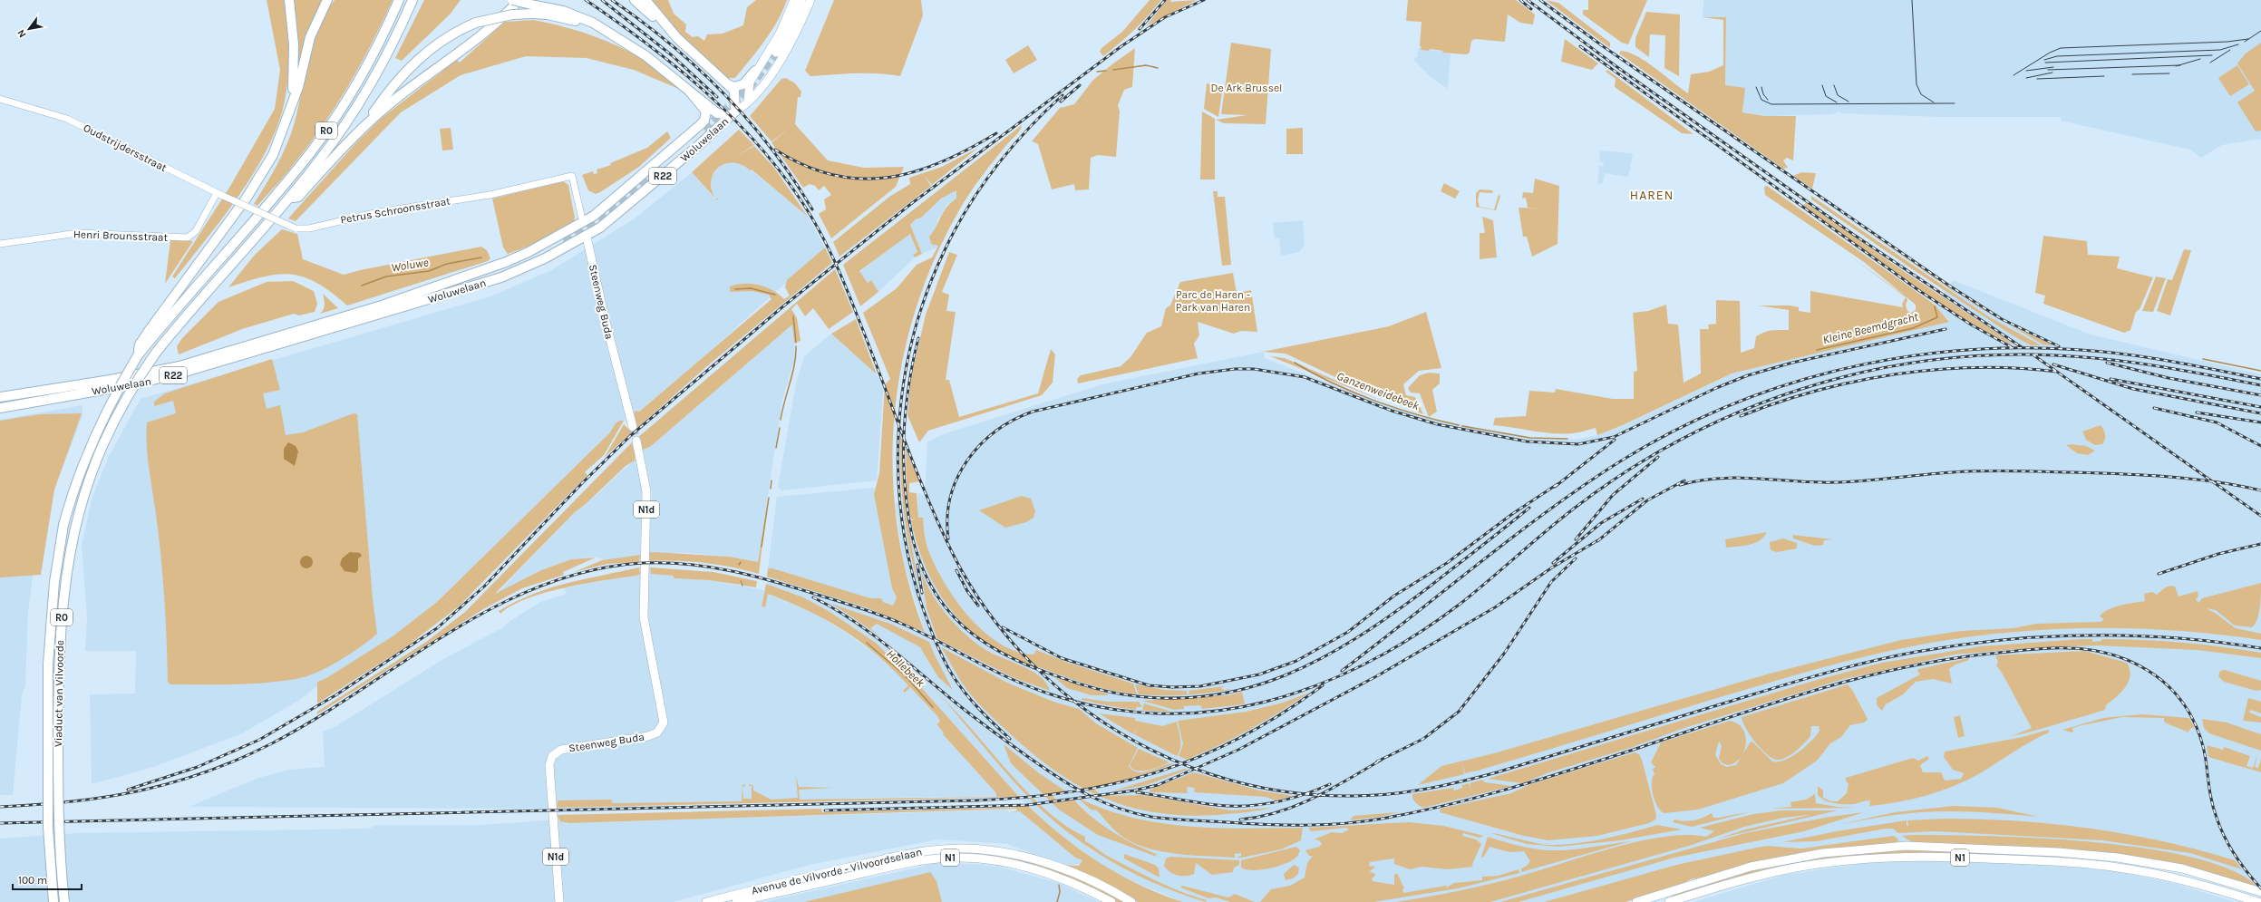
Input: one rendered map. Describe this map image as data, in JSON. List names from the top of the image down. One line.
{"streets":{"highway":["R0","Woluwelaan","R22","Steenweg Buda","Viaduct van Vilvoorde"],"main road":["N1d","N1","Avenue de Vilvorde - Vilvoordselaan"],"street":["Oudstrijdersstraat","Petrus Schroonsstraat","Henri Brounsstraat"]},"crossings":[["R0","Viaduct van Vilvoorde"],["Woluwelaan","Steenweg Buda"],["Oudstrijdersstraat","Petrus Schroonsstraat"],["Oudstrijdersstraat","Henri Brounsstraat"],["Petrus Schroonsstraat","Steenweg Buda"]],"districts":["HAREN"],"water":["Woluwe","Kleine Beemdgracht","Ganzenweidebeek","Hollebeek"],"parks":["De Ark Brussel","Parc de Haren - Park van Haren"],"scale_bar":"100 m","north":"bottom left"}
